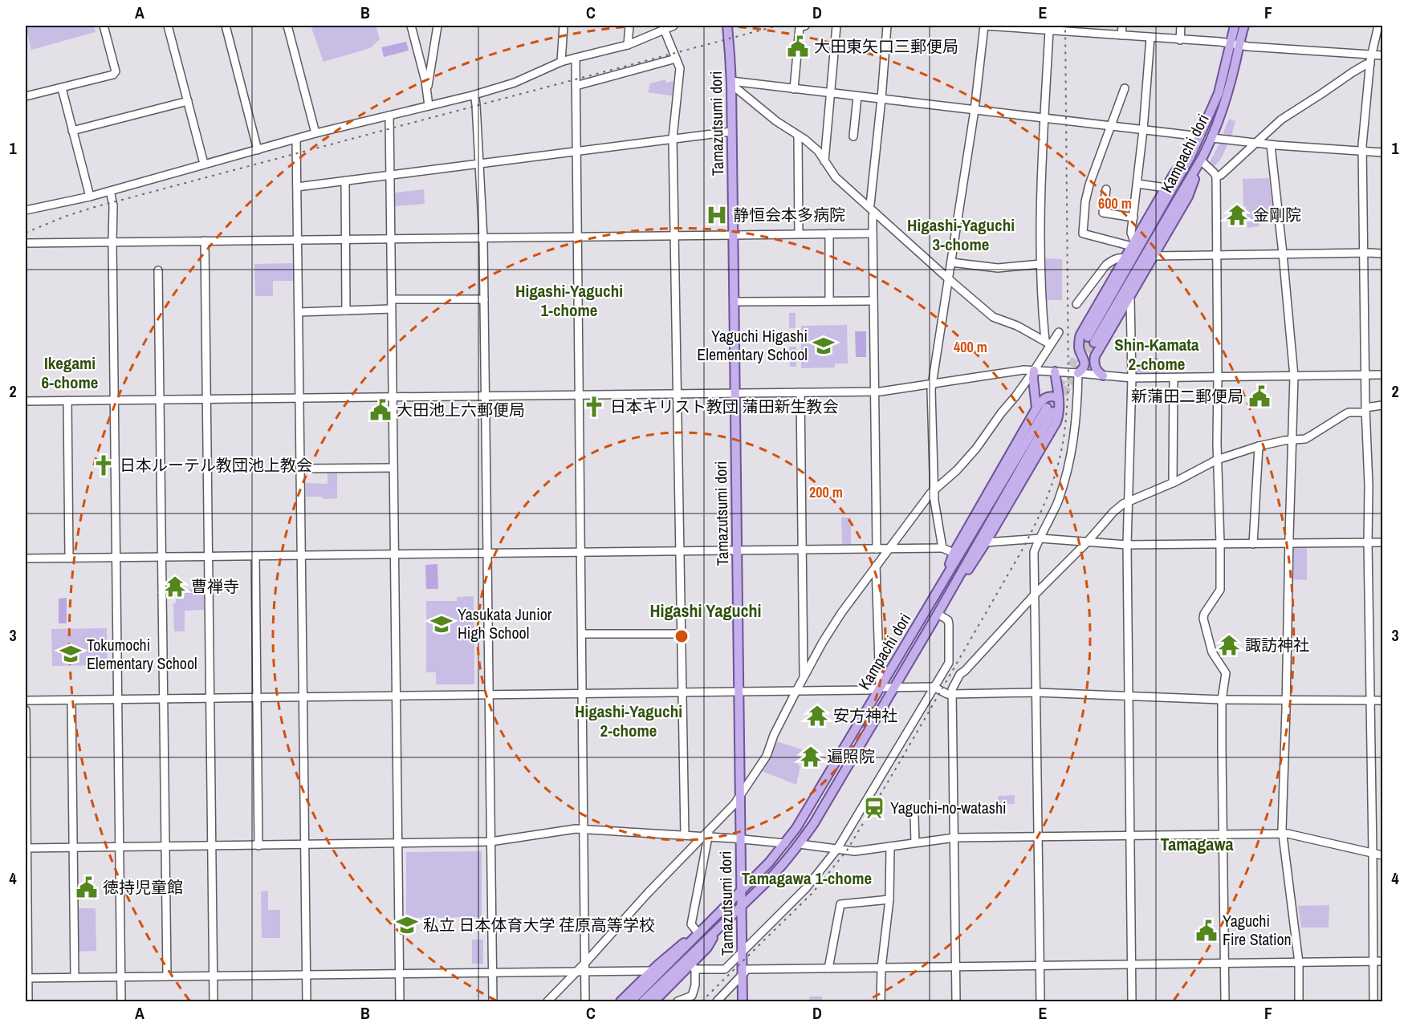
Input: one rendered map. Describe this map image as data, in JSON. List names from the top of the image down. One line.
{"streets":{"main road":["Tamazutsumi dori","Kampachi dori"]},"crossings":[["Tamazutsumi dori","Kampachi dori"]],"districts":["Higashi-Yaguchi 3-chome","Higashi-Yaguchi 1-chome","Shin-Kamata 2-chome","Ikegami 6-chome","Higashi Yaguchi","Higashi-Yaguchi 2-chome","Tamagawa","Tamagawa 1-chome"],"places":{"public building":["大田東矢口三郵便局","新蒲田二郵便局","大田池上六郵便局","徳持児童館","Yaguchi Fire Station"],"hospital":["静恒会本多病院"],"temple":["金剛院","曹禅寺","諏訪神社","安方神社","遍照院"],"school or university":["Yaguchi Higashi Elementary School","Yasukata Junior High School","Tokumochi Elementary School","私立 日本体育大学 荏原高等学校"],"church":["日本キリスト教団 蒲田新生教会","日本ルーテル教団池上教会"],"station":["Yaguchi-no-watashi"]},"grid":{"columns":["A","B","C","D","E","F"],"rows":["1","2","3","4"]},"rings":["600 m","400 m","200 m"]}
